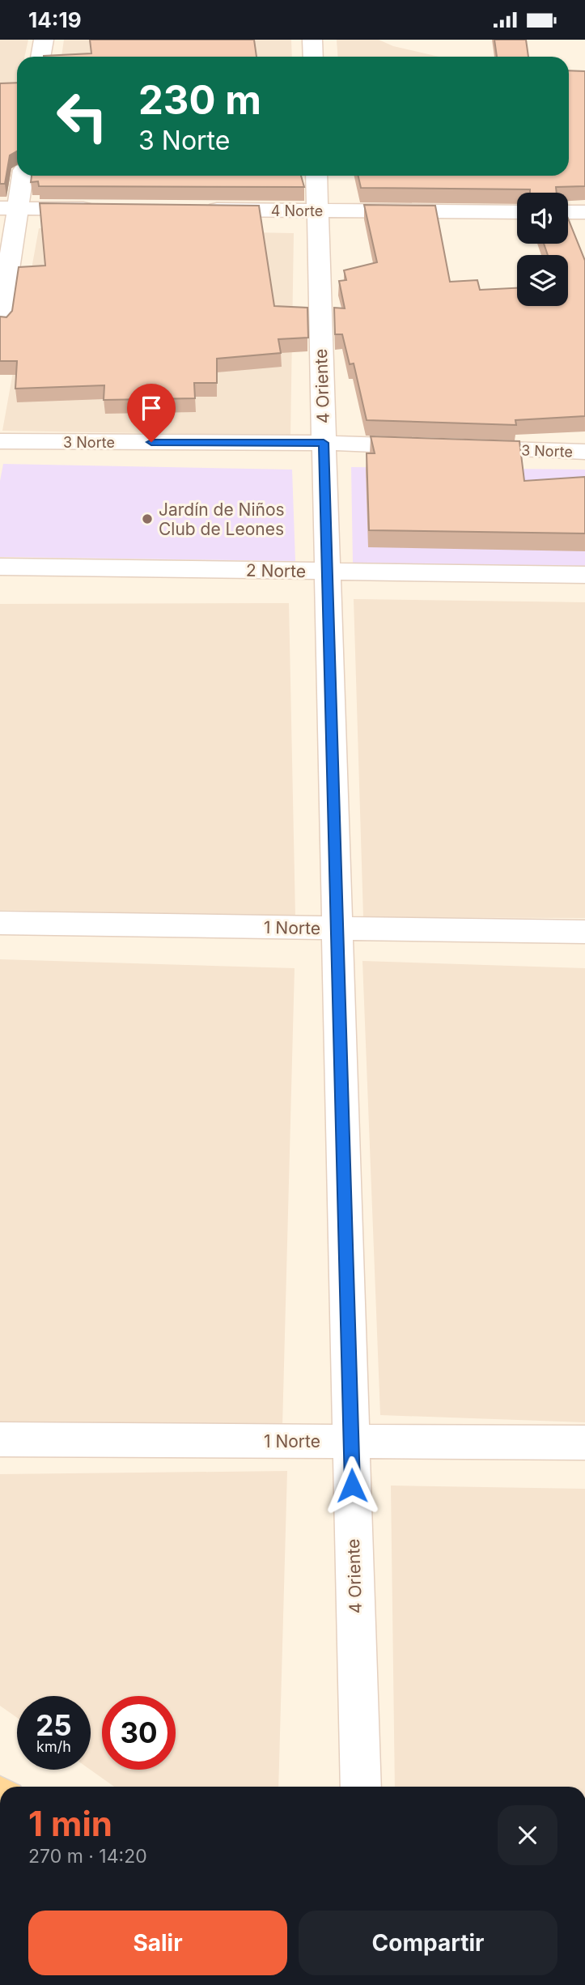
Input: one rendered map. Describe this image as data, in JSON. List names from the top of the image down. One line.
{"streets":{"street":["4 Norte","4 Oriente","3 Norte","2 Norte","1 Norte"]},"crossings":[["4 Norte","4 Oriente"],["4 Oriente","3 Norte"],["4 Oriente","2 Norte"],["4 Oriente","1 Norte"]],"places":["Jardín de Niños Club de Leones"],"page":{"status":"14:19","turn":["230 m","3 Norte"],"speed":"25 km/h","limit":"30","heading":["1 min","270 m · 14:20"],"buttons":["Salir","Compartir"]}}
